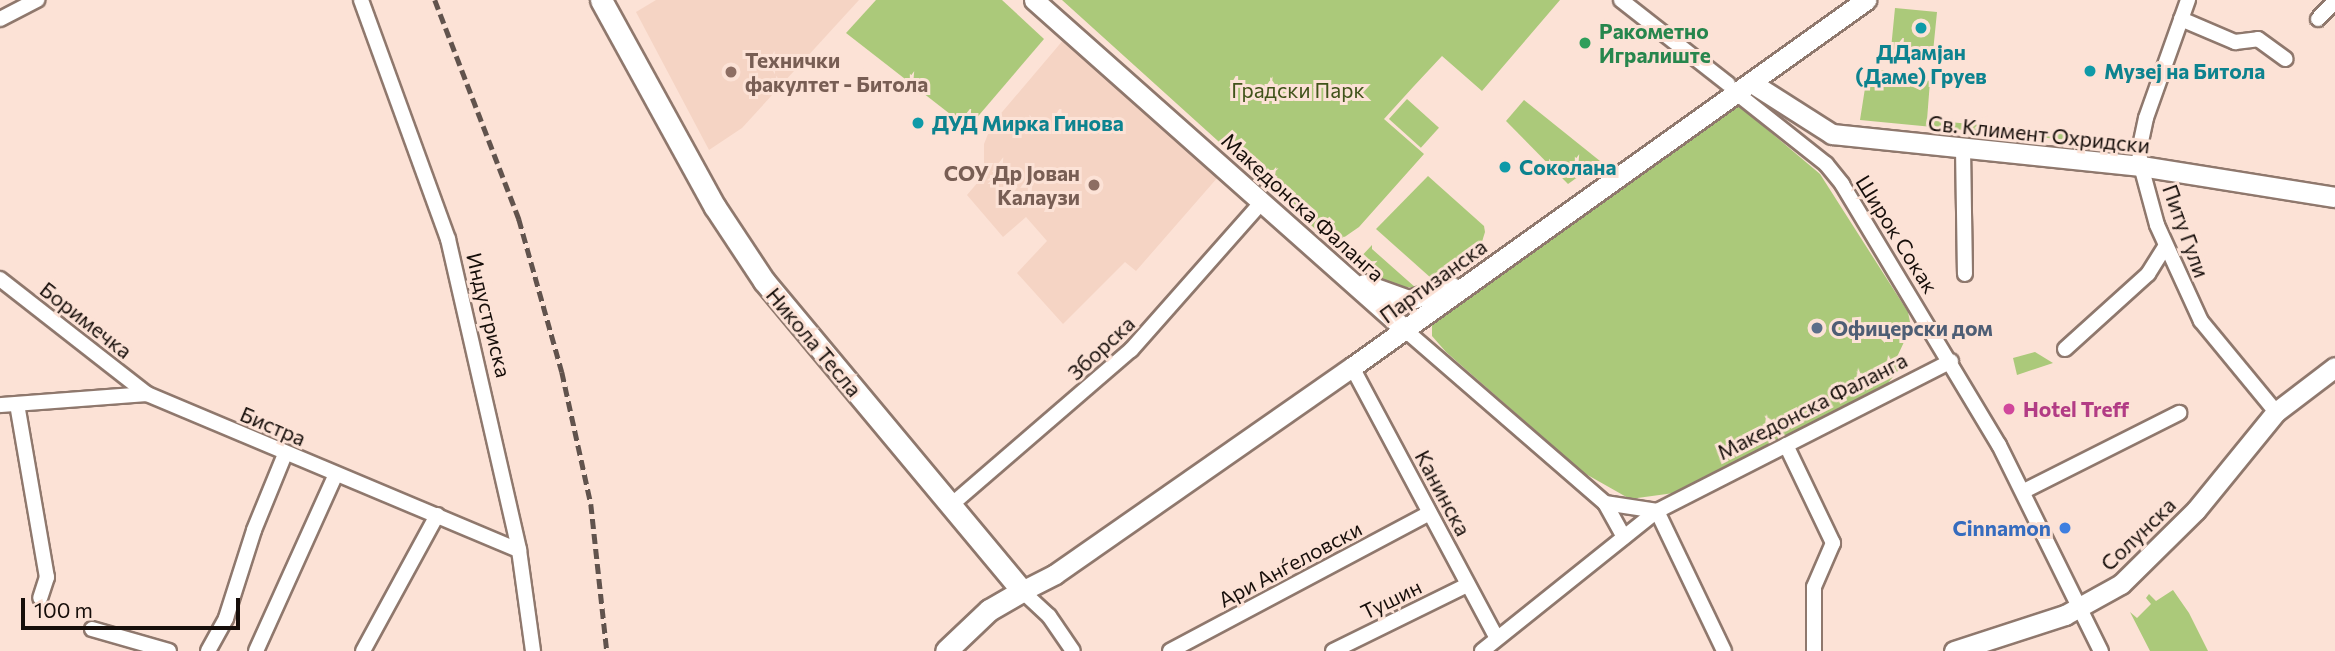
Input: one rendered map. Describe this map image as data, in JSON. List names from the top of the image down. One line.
{"streets":{"main road":["Никола Тесла"],"street":["Св. Климент Охридски","Македонска Фаланга","Питу Гули","Широк Сокак","Партизанска","Индустриска","Боримечка","Зборска","Бистра","Канинска","Солунска","Ари Анѓеловски","Тушин"]},"crossings":[["Св. Климент Охридски","Питу Гули"],["Св. Климент Охридски","Широк Сокак"],["Св. Климент Охридски","Партизанска"],["Македонска Фаланга","Широк Сокак"],["Македонска Фаланга","Партизанска"],["Македонска Фаланга","Зборска"],["Питу Гули","Солунска"],["Широк Сокак","Партизанска"],["Широк Сокак","Солунска"],["Партизанска","Никола Тесла"],["Партизанска","Канинска"],["Индустриска","Бистра"],["Боримечка","Бистра"],["Никола Тесла","Зборска"],["Канинска","Ари Анѓеловски"],["Канинска","Тушин"]],"parks":["Градски Парк"],"places":["ДДамјан (Даме) Груев","Ракометно Игралиште","Музеј на Битола","Технички факултет - Битола","ДУД Мирка Гинова","Соколана","СОУ Др Јован Калаузи","Офицерски дом","Hotel Treff","Cinnamon"],"scale_bar":"100 m"}
